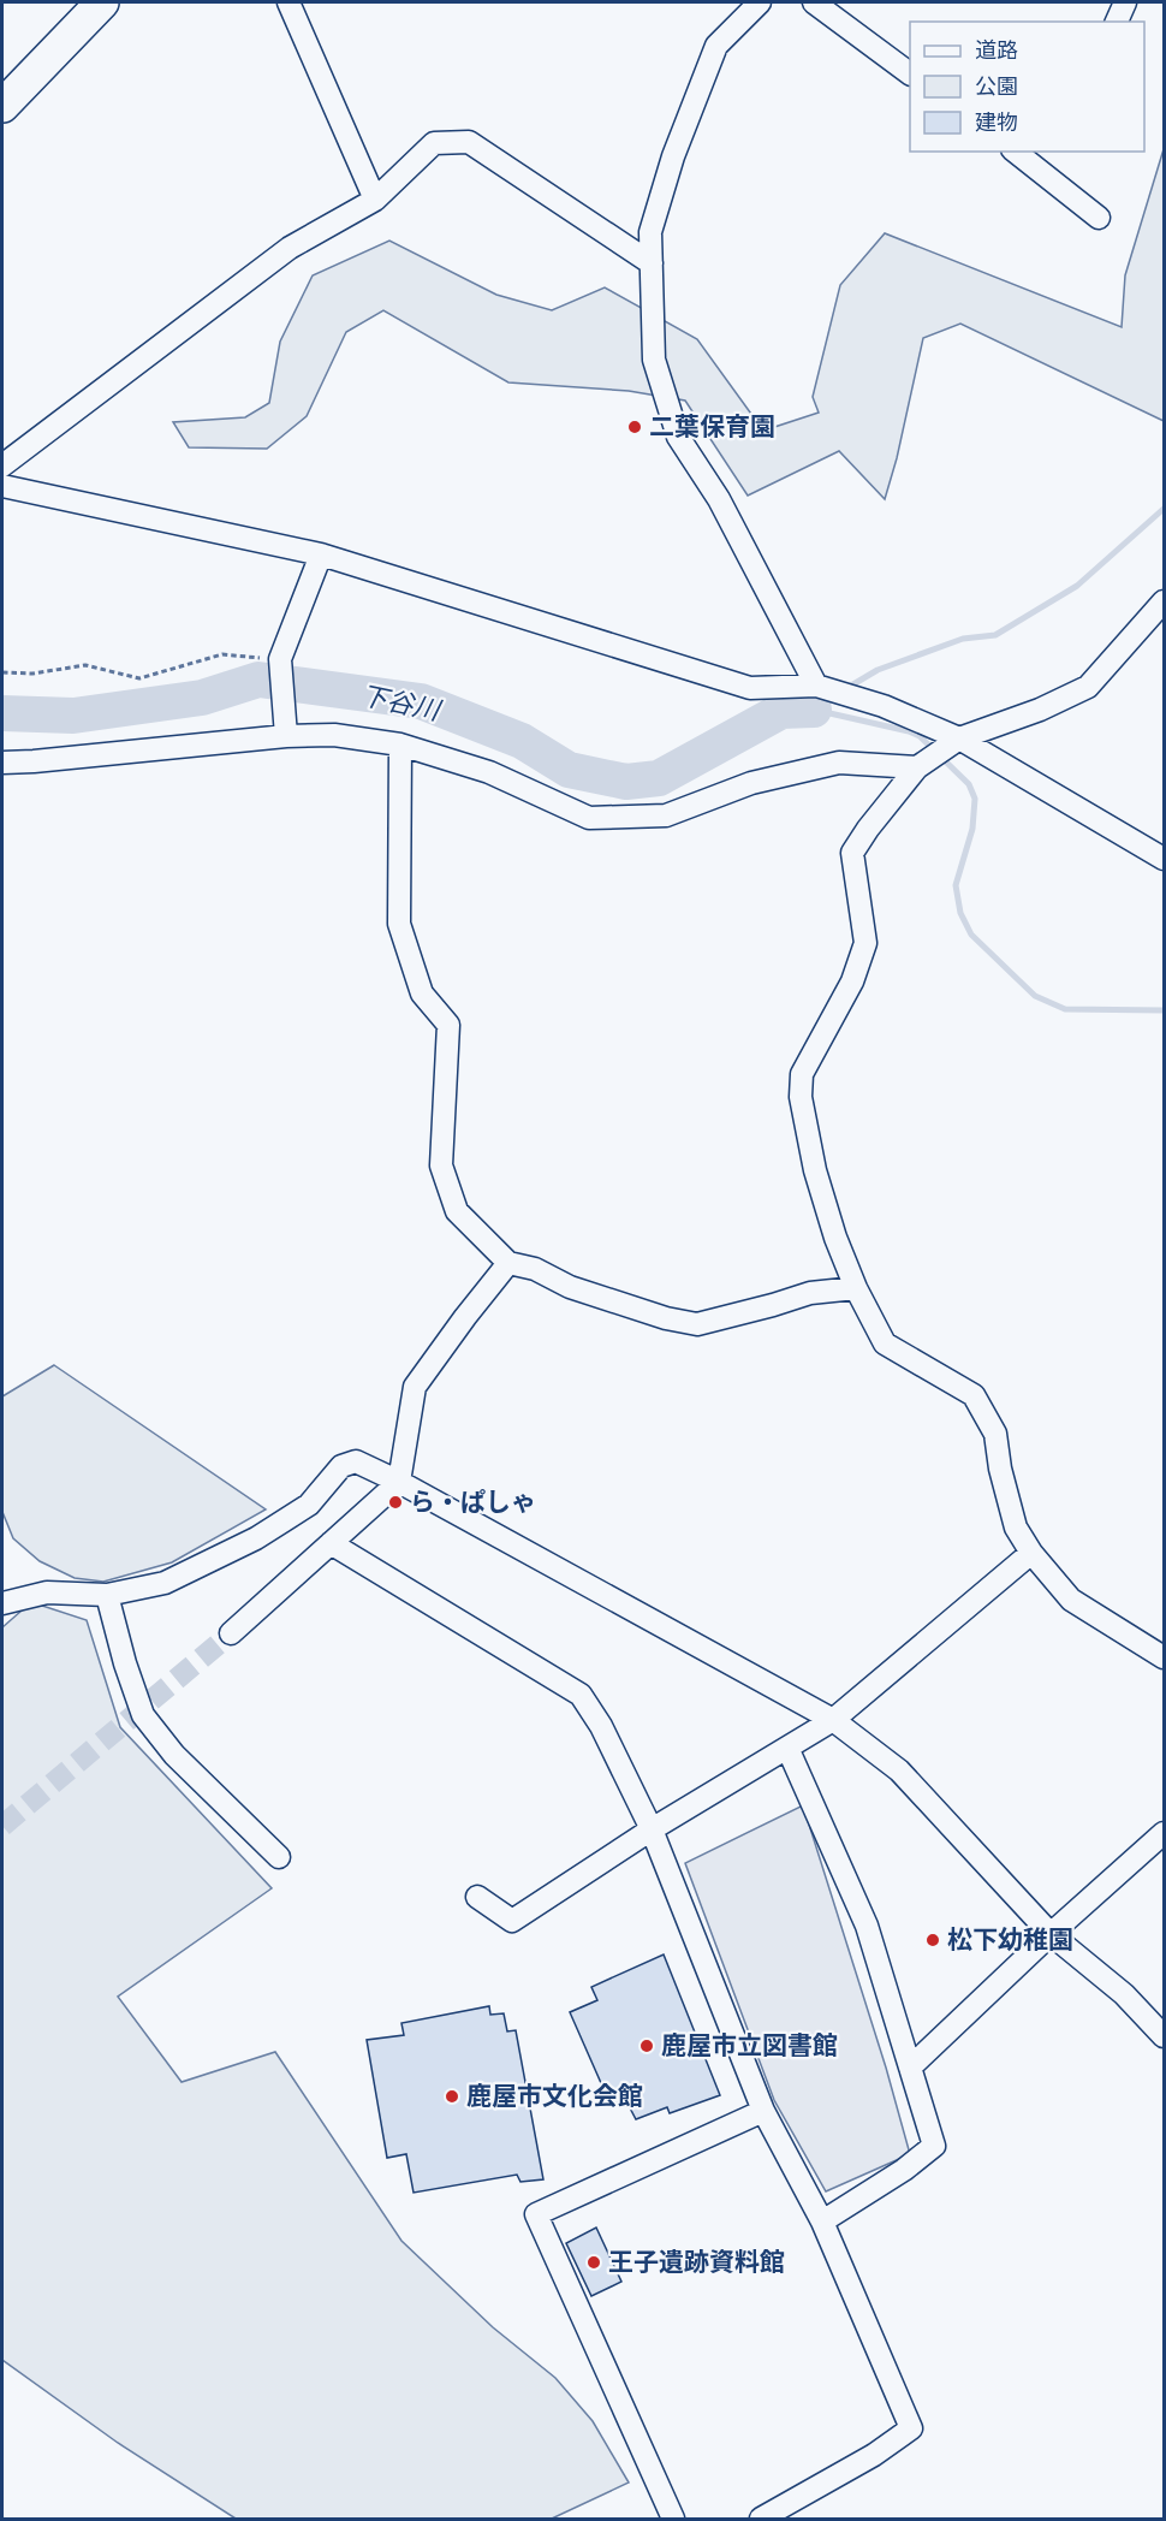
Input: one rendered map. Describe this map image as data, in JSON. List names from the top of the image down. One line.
{"water":["下谷川"],"places":["二葉保育園","ら・ぱしゃ","松下幼稚園","鹿屋市立図書館","鹿屋市文化会館","王子遺跡資料館"],"legend":["道路","公園","建物"]}
